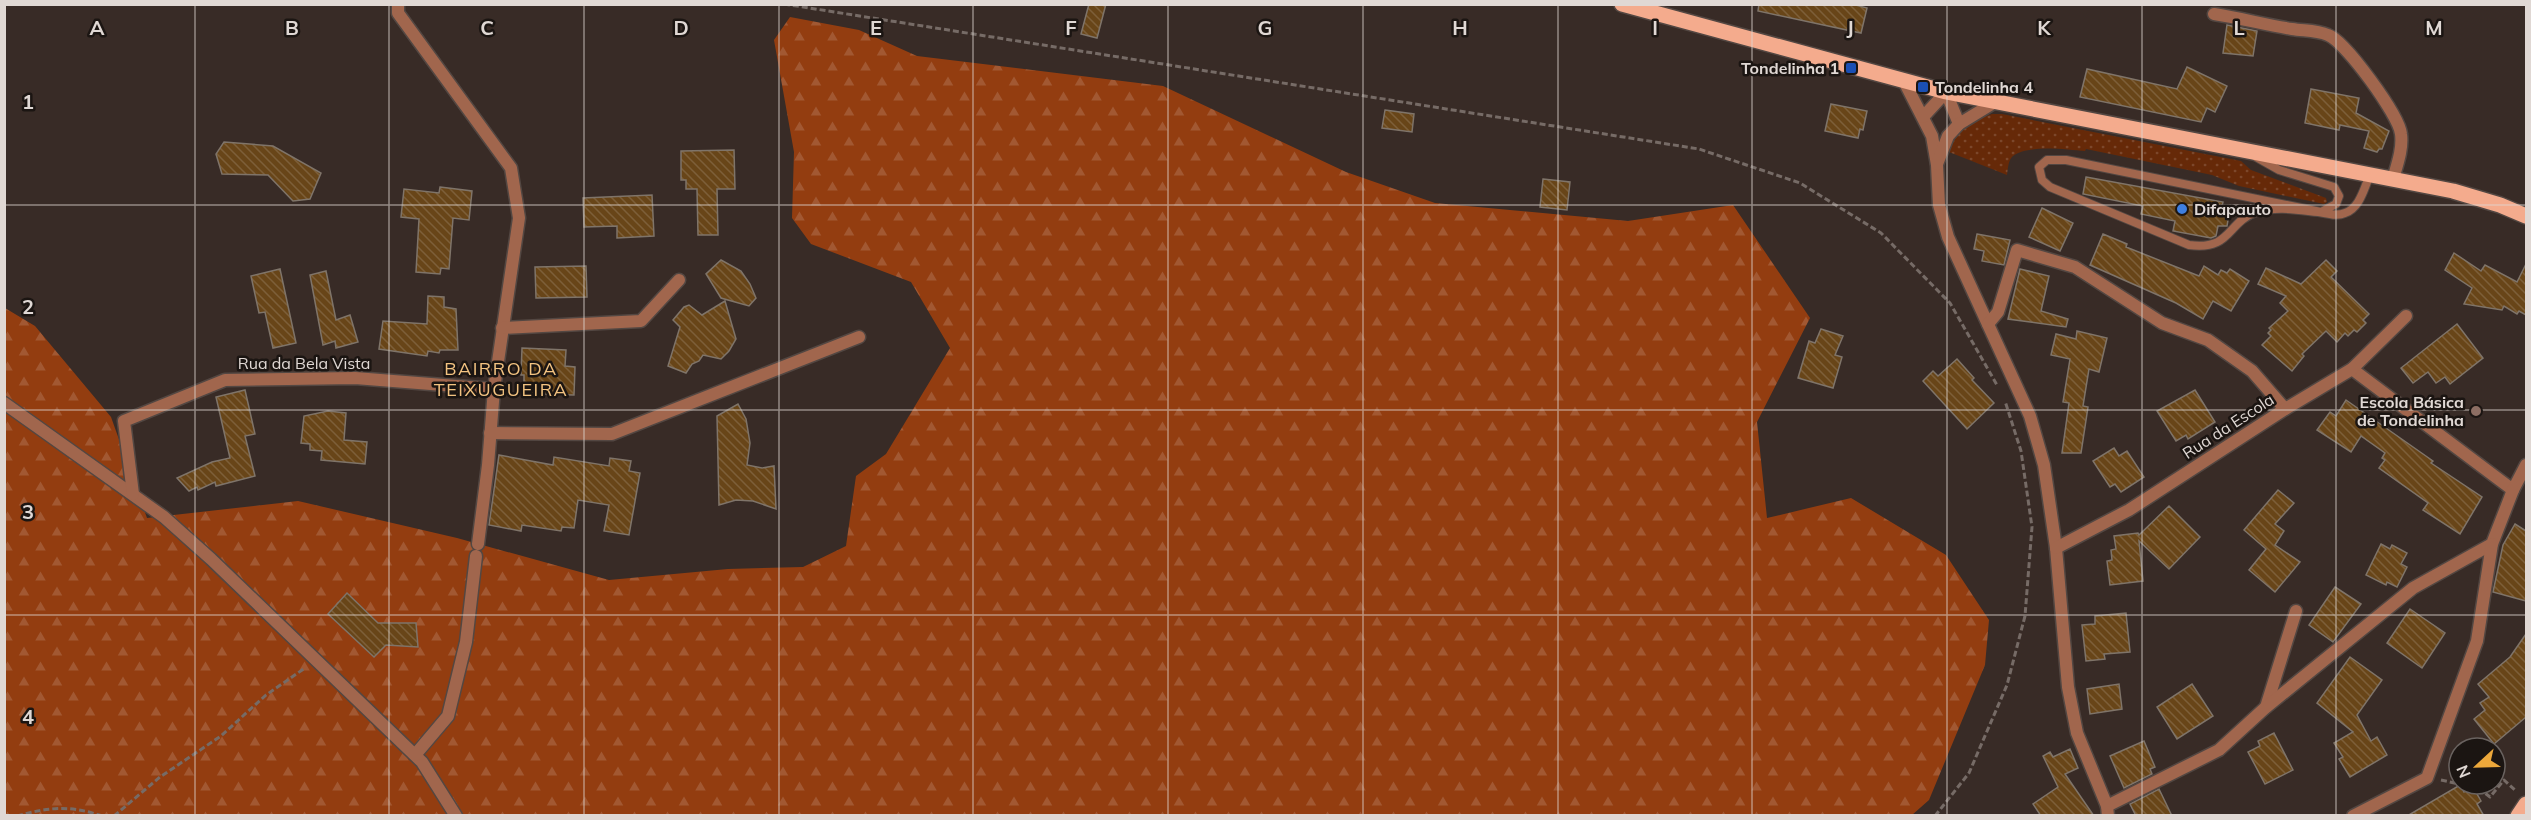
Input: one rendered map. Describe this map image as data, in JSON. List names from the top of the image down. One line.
{"streets":{"street":["Rua da Bela Vista","Rua da Escola"]},"districts":["BAIRRO DA TEIXUGUEIRA"],"places":{"transit":["Tondelinha 1","Tondelinha 4"],"other":["Difapauto","Escola Básica de Tondelinha"]},"north":"left","grid":{"columns":["A","B","C","D","E","F","G","H","I","J","K","L","M"],"rows":["1","2","3","4"]}}
